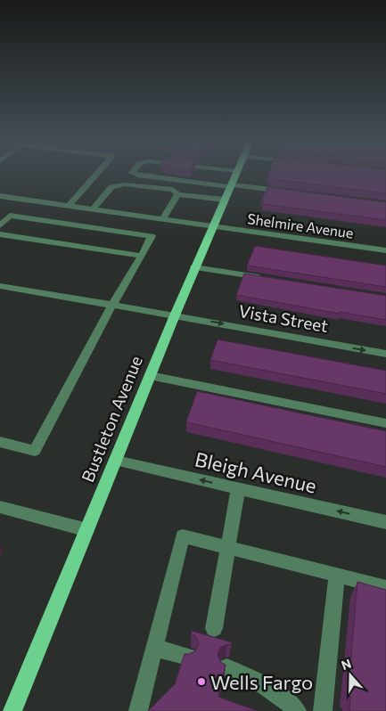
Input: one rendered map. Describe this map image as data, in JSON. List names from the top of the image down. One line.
{"streets":{"main road":["Bustleton Avenue"],"street":["Shelmire Avenue","Vista Street","Bleigh Avenue"]},"crossings":[["Shelmire Avenue","Bustleton Avenue"],["Vista Street","Bustleton Avenue"],["Bustleton Avenue","Bleigh Avenue"]],"places":["Wells Fargo"],"north":"top"}
